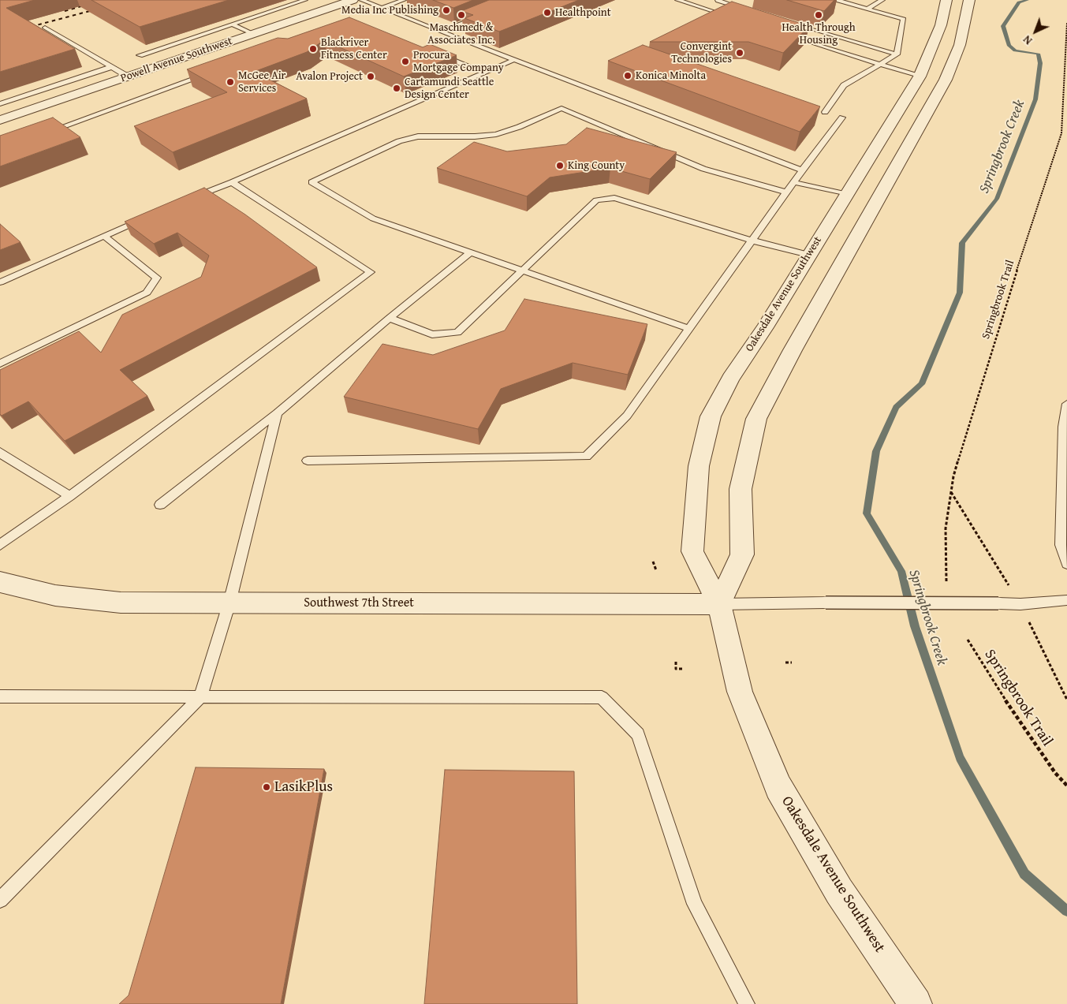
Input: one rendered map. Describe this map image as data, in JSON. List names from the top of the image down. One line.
{"streets":{"street":["Powell Avenue Southwest","Oakesdale Avenue Southwest","Southwest 7th Street"],"path":["Springbrook Trail"]},"crossings":[["Oakesdale Avenue Southwest","Southwest 7th Street"]],"water":["Springbrook Creek"],"places":["Media Inc Publishing","Healthpoint","Maschmedt & Associates Inc.","Health Through Housing","Blackriver Fitness Center","Convergint Technologies","Procura Mortgage Company","Konica Minolta","Avalon Project","McGee Air Services","Cartamundi Seattle Design Center","King County","LasikPlus"],"north":"bottom left"}
